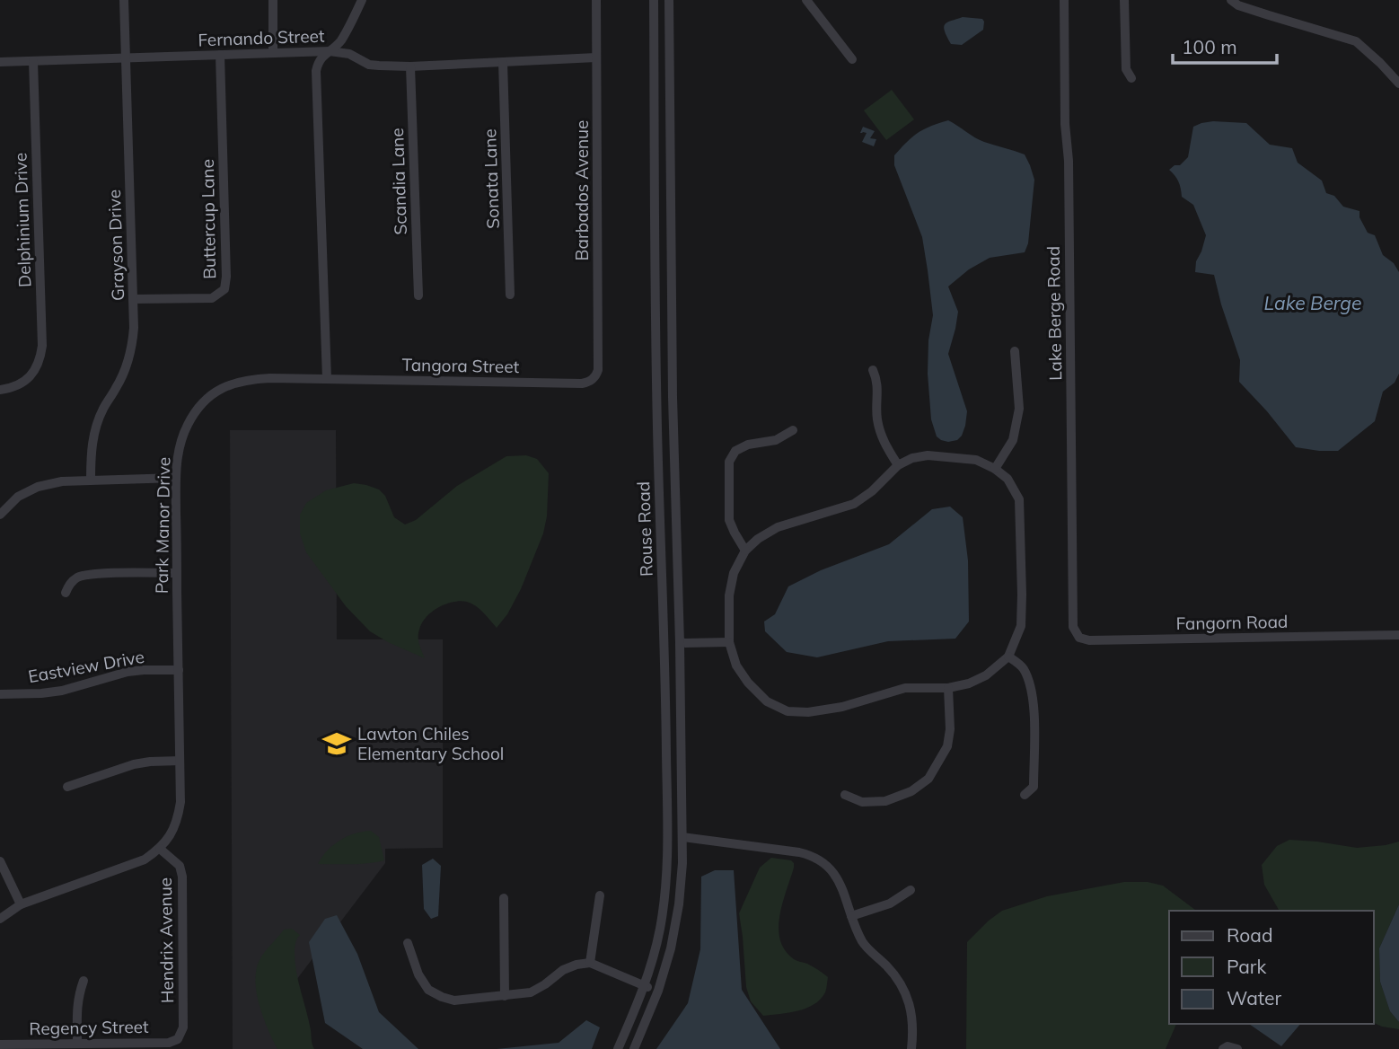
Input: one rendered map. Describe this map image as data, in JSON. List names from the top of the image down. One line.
{"streets":{"street":["Fernando Street","Sonata Lane","Scandia Lane","Barbados Avenue","Buttercup Lane","Delphinium Drive","Grayson Drive","Lake Berge Road","Tangora Street","Park Manor Drive","Rouse Road","Fangorn Road","Eastview Drive","Hendrix Avenue","Regency Street"]},"crossings":[["Fernando Street","Sonata Lane"],["Fernando Street","Scandia Lane"],["Fernando Street","Barbados Avenue"],["Fernando Street","Buttercup Lane"],["Fernando Street","Delphinium Drive"],["Fernando Street","Grayson Drive"],["Barbados Avenue","Tangora Street"],["Buttercup Lane","Grayson Drive"],["Lake Berge Road","Fangorn Road"],["Tangora Street","Park Manor Drive"],["Park Manor Drive","Eastview Drive"],["Park Manor Drive","Hendrix Avenue"],["Hendrix Avenue","Regency Street"]],"water":["Lake Berge"],"places":{"school or university":["Lawton Chiles Elementary School"]},"legend":["Road","Park","Water"],"scale_bar":"100 m"}
